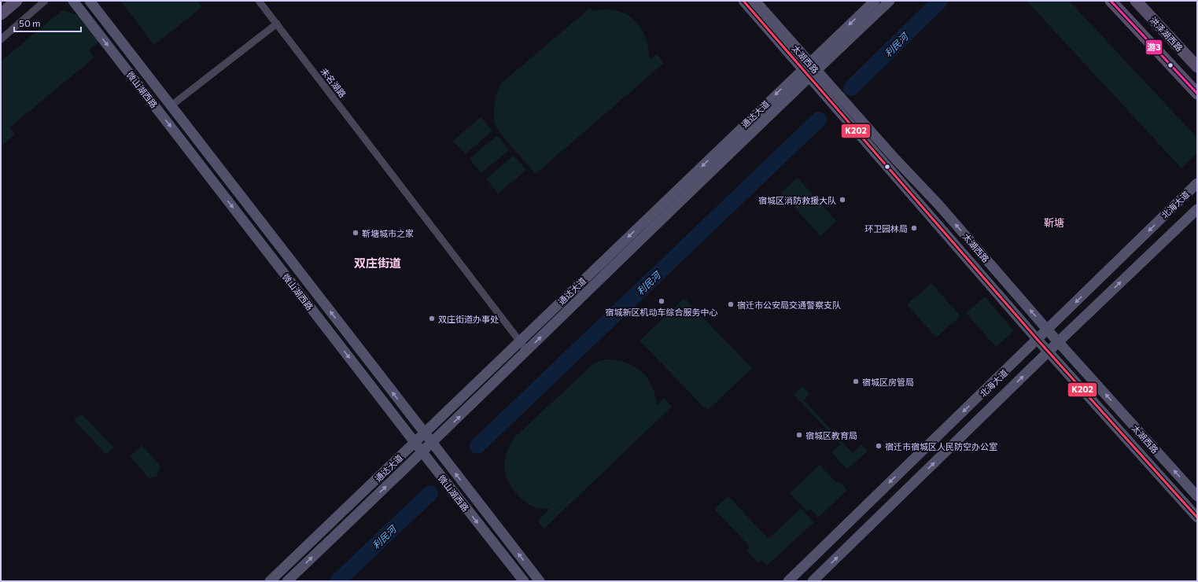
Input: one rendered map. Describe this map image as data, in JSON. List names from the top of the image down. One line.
{"streets":{"main road":["洪泽湖西路"],"street":["太湖西路","未名湖路","微山湖西路","通达大道","北海大道"]},"crossings":[["太湖西路","通达大道"],["太湖西路","北海大道"],["未名湖路","通达大道"],["微山湖西路","通达大道"]],"districts":["靳塘","双庄街道"],"water":["利民河"],"places":["宿城区消防救援大队","环卫园林局","靳塘城市之家","宿城新区机动车综合服务中心","宿迁市公安局交通警察支队","双庄街道办事处","宿城区房管局","宿城区教育局","宿迁市宿城区人民防空办公室"],"lines":["transit line K202","transit line 游3"],"scale_bar":"50 m"}
